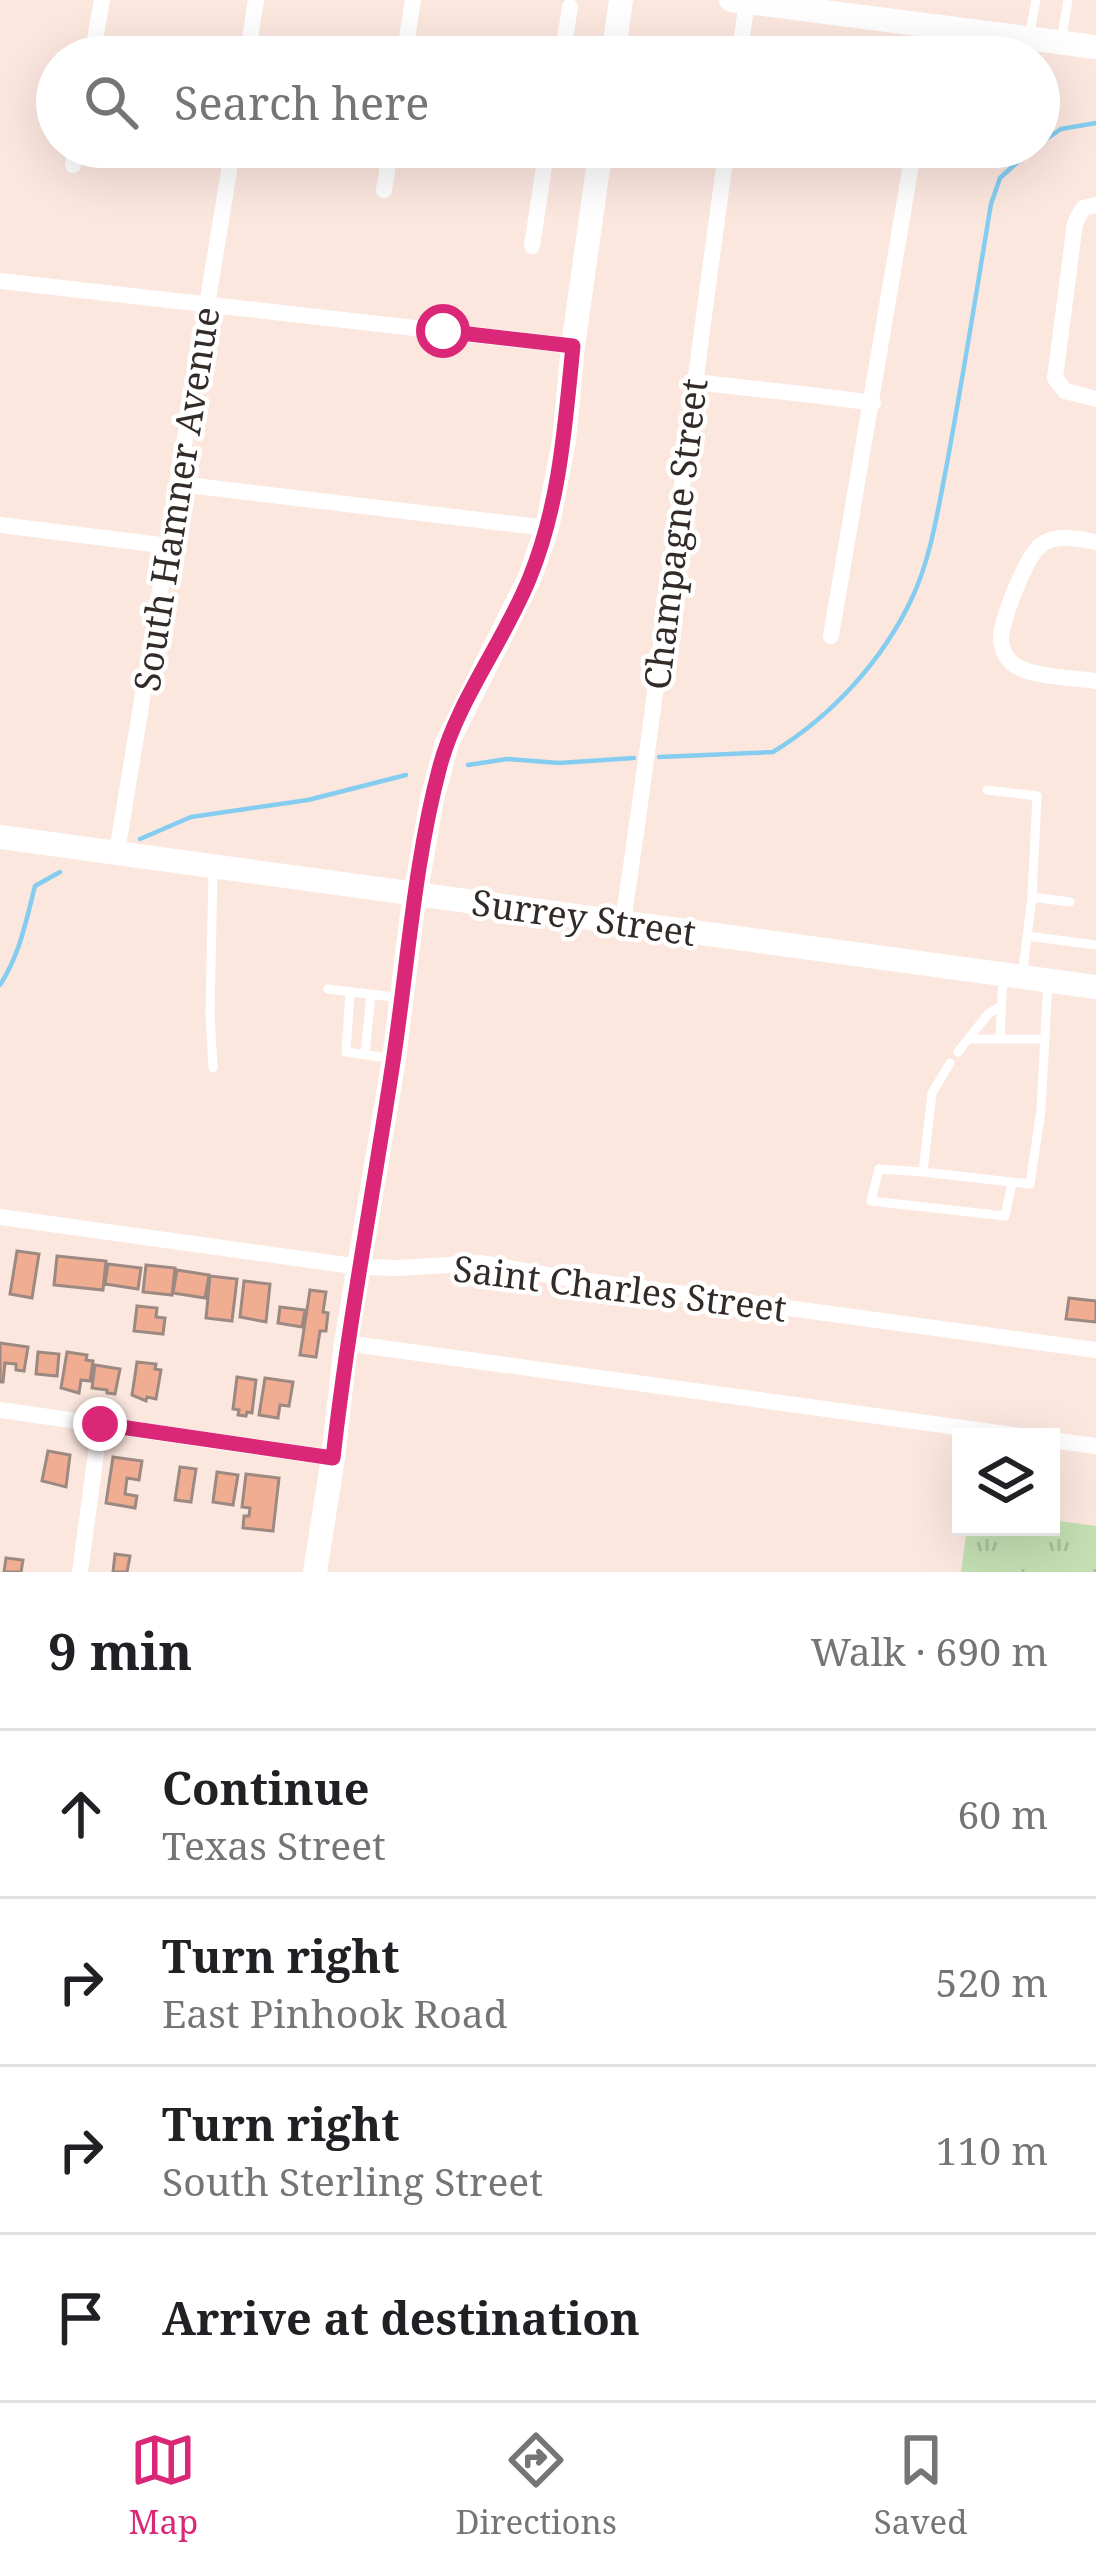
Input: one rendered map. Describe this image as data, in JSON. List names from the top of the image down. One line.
{"streets":{"main road":["Surrey Street"],"street":["South Hamner Avenue","Champagne Street","Saint Charles Street"]},"crossings":[["South Hamner Avenue","Surrey Street"],["Champagne Street","Surrey Street"]],"page":{"search":"Search here","heading":["9 min","Walk · 690 m"],"list":[["Continue","Texas Street","60 m"],["Turn right","East Pinhook Road","520 m"],["Turn right","South Sterling Street","110 m"],"Arrive at destination"],"nav":["Map","Directions","Saved"]}}
